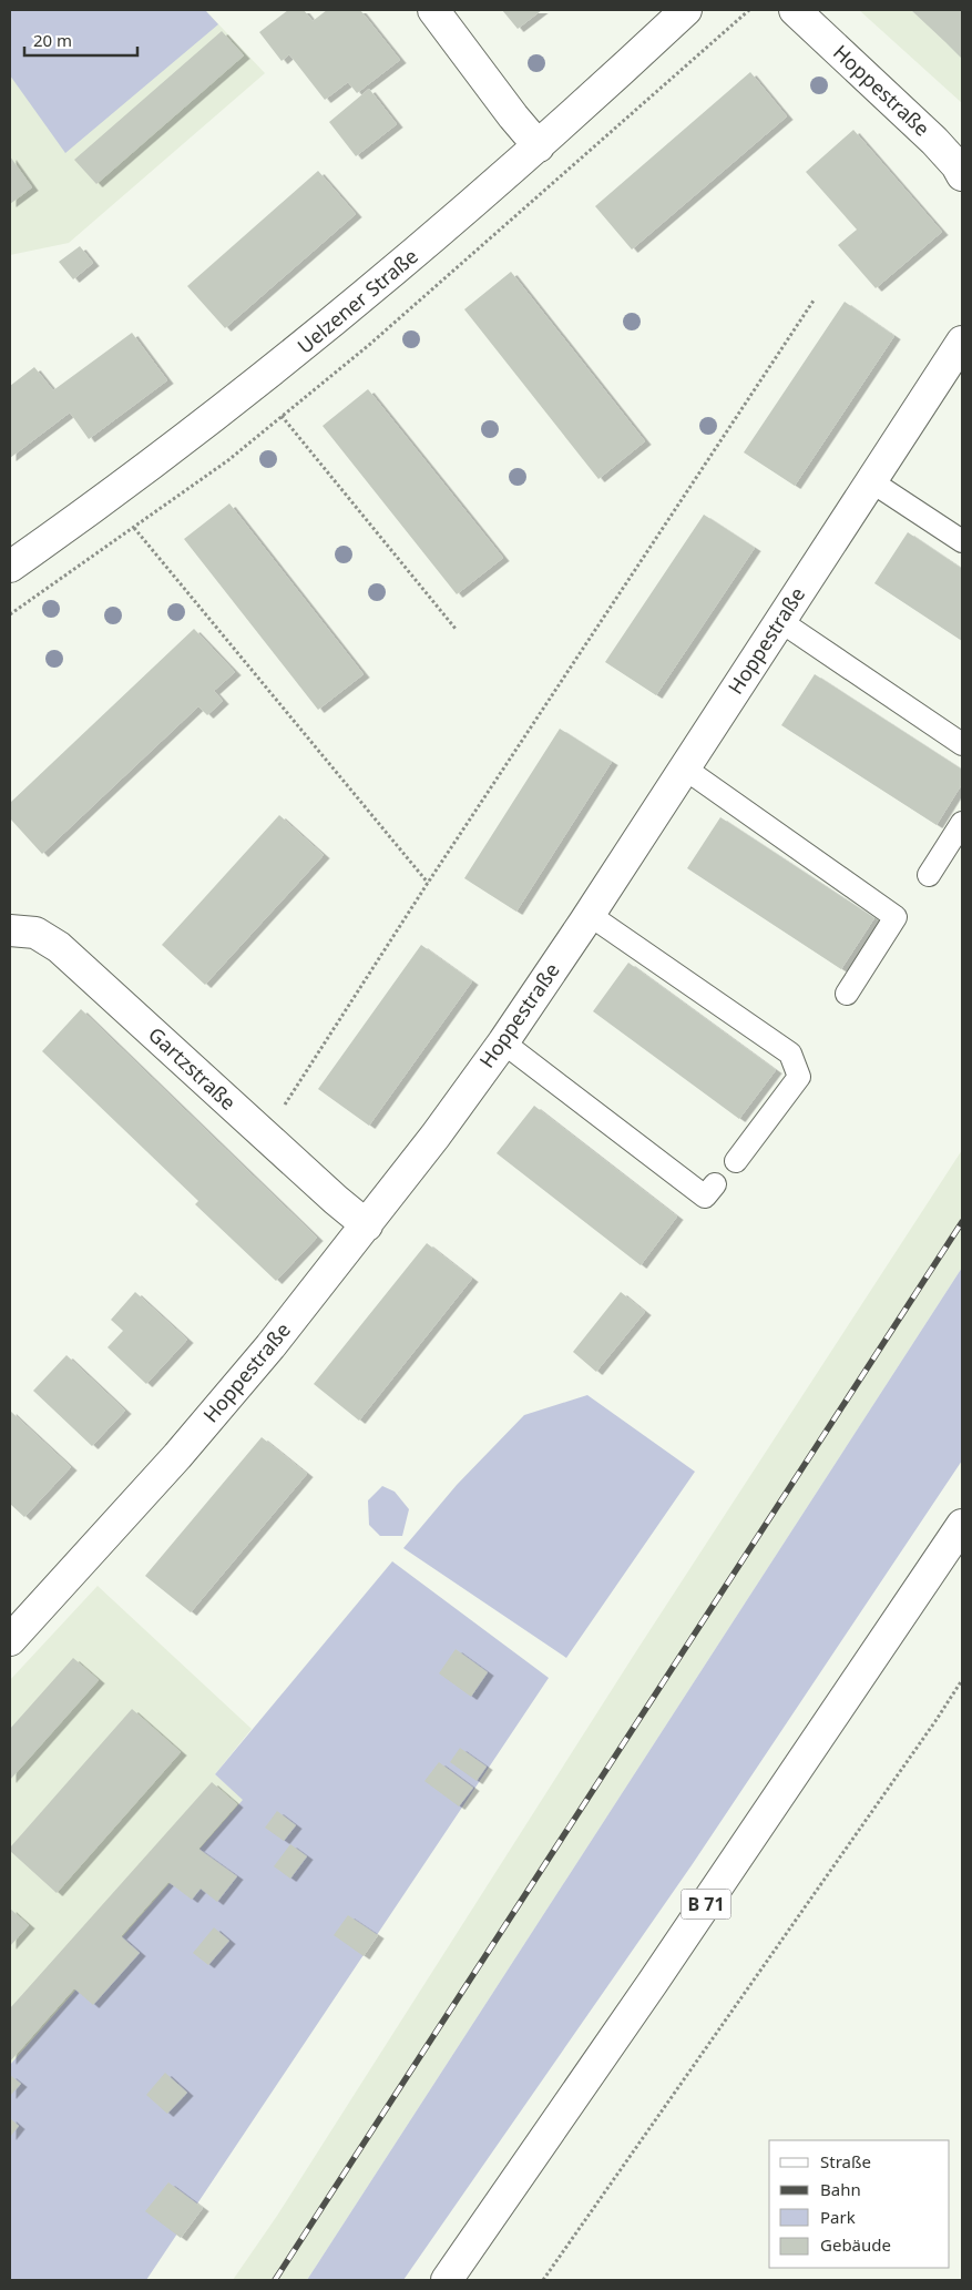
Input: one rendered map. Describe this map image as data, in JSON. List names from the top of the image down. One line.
{"streets":{"street":["Hoppestraße","Uelzener Straße","Gartzstraße","B 71"]},"crossings":[["Hoppestraße","Gartzstraße"]],"legend":["Straße","Bahn","Park","Gebäude"],"scale_bar":"20 m"}
